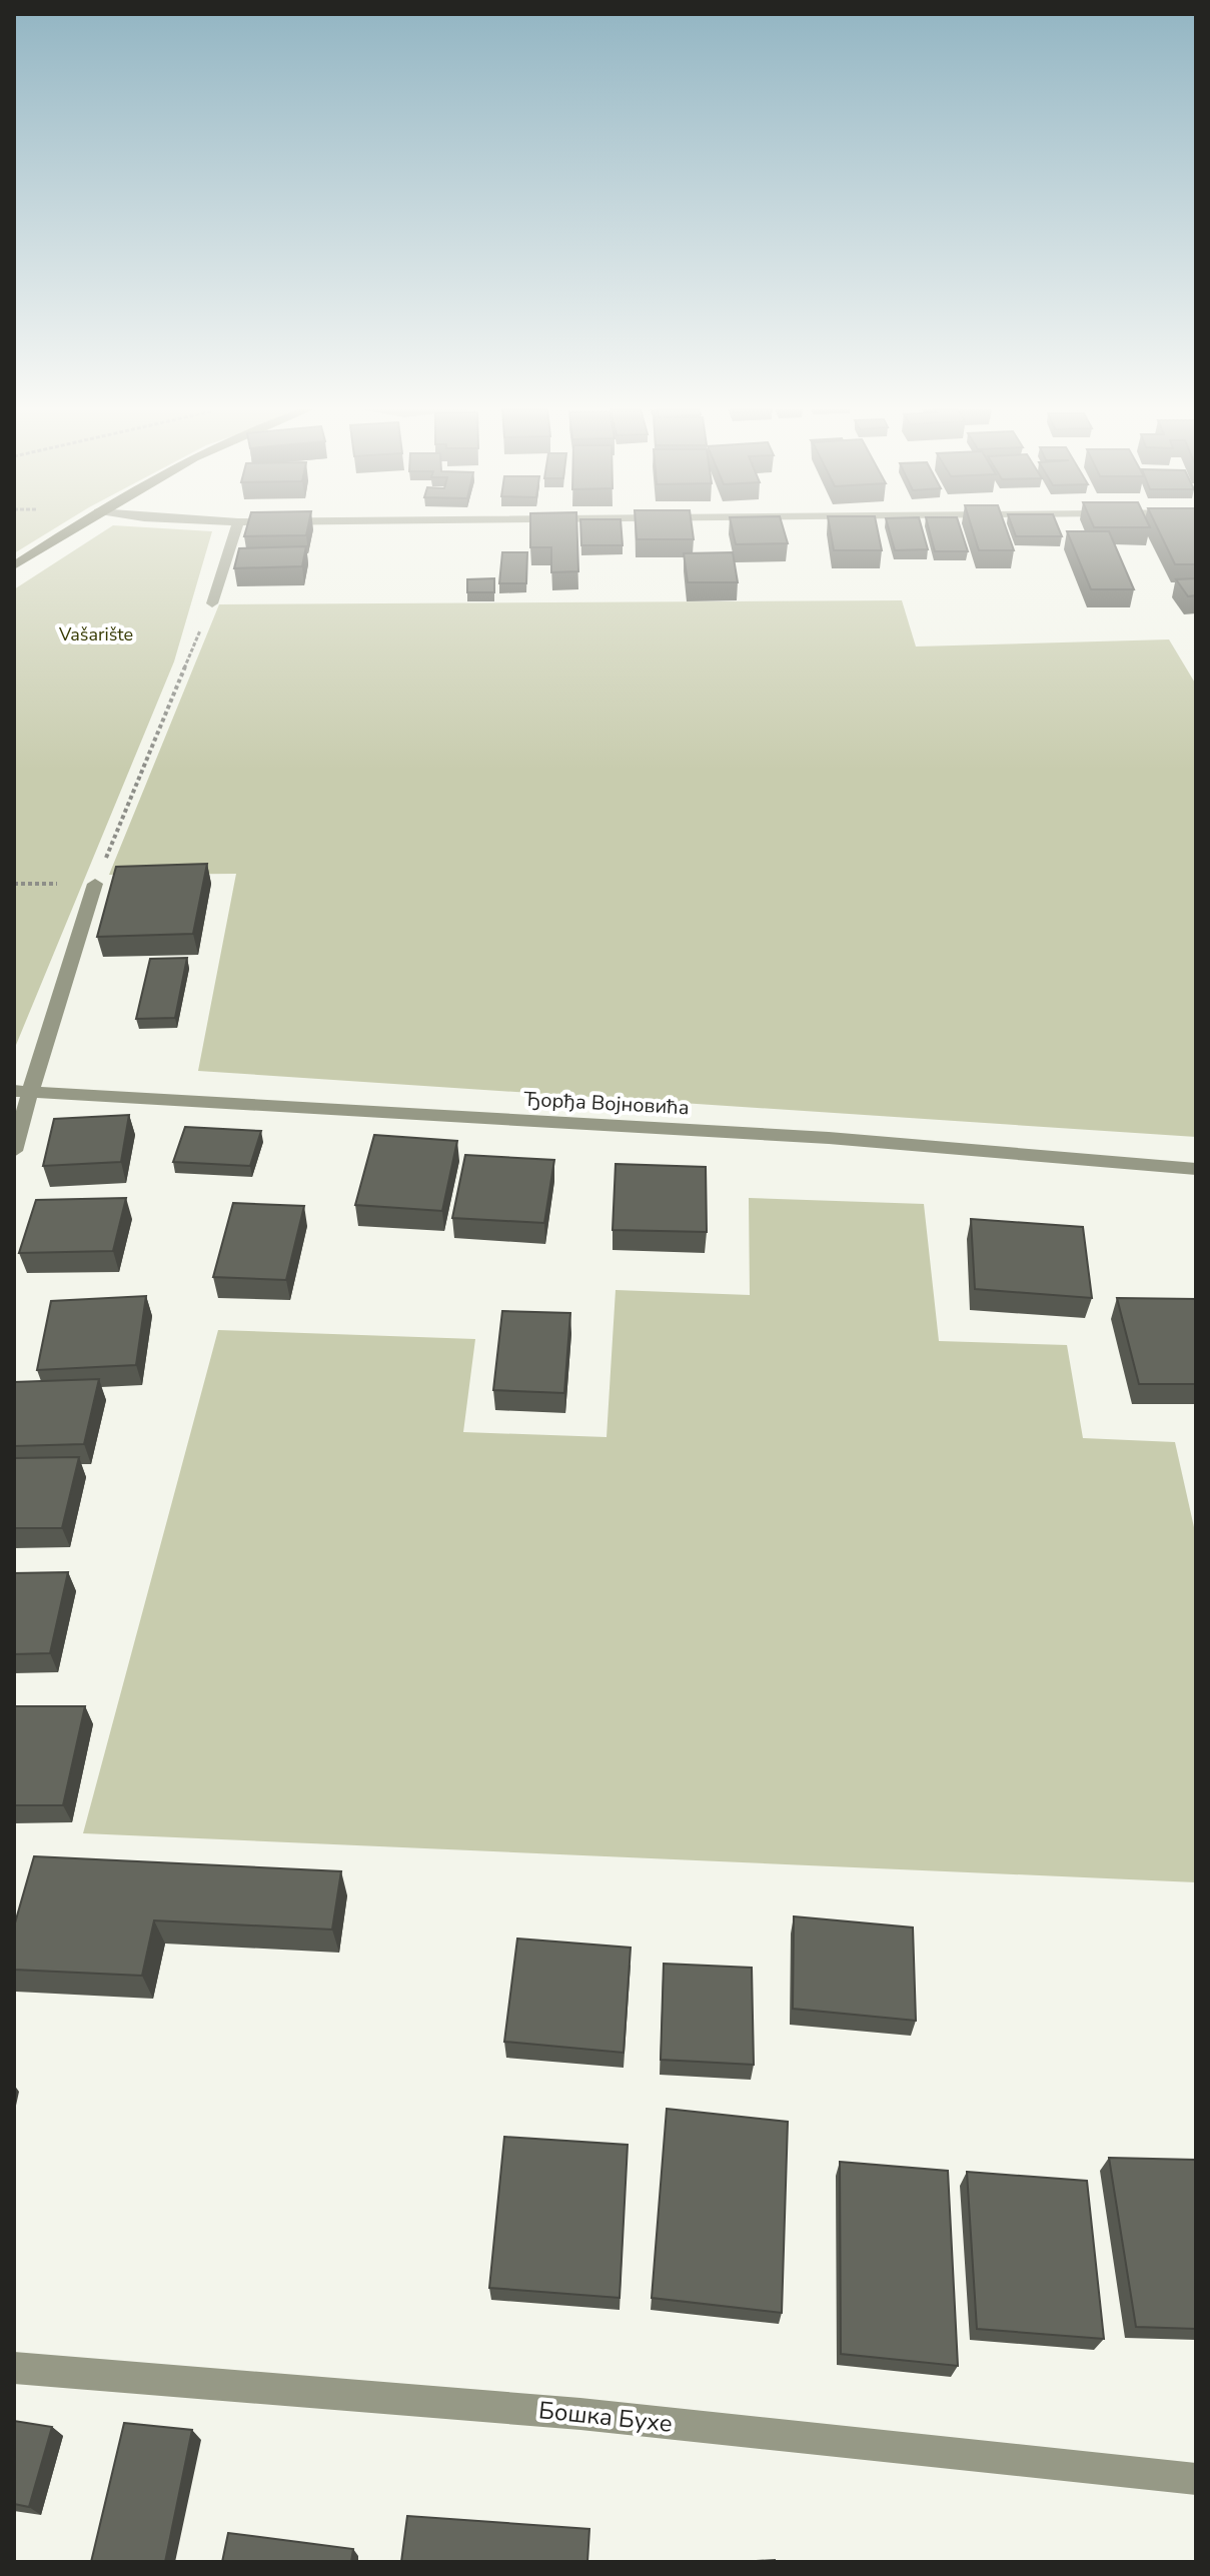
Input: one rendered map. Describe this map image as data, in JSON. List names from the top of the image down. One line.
{"streets":{"street":["Ђорђа Војновића","Бошка Бухе"]},"parks":["Vašarište"]}
